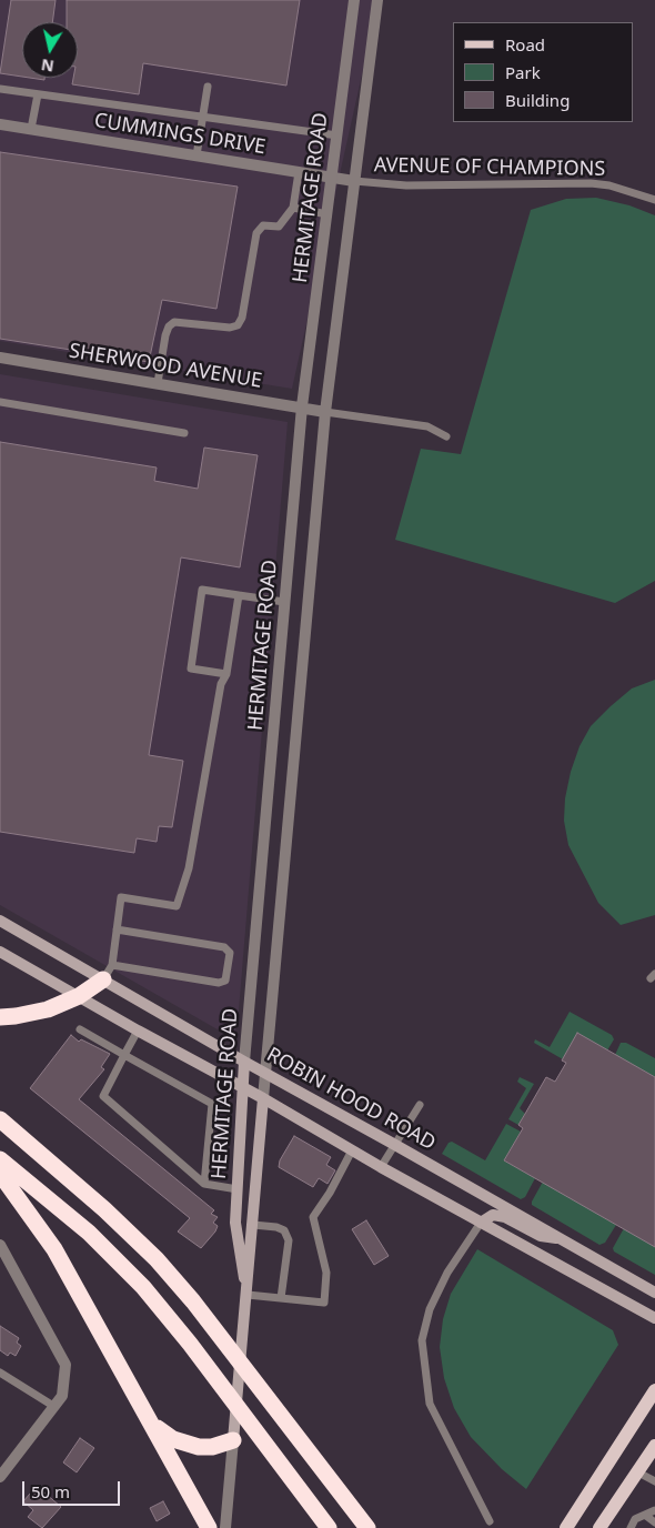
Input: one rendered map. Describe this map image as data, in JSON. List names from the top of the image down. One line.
{"streets":{"main road":["HERMITAGE ROAD","ROBIN HOOD ROAD"],"street":["CUMMINGS DRIVE","SHERWOOD AVENUE"],"lane":["AVENUE OF CHAMPIONS"]},"crossings":[["CUMMINGS DRIVE","AVENUE OF CHAMPIONS"],["CUMMINGS DRIVE","HERMITAGE ROAD"],["AVENUE OF CHAMPIONS","HERMITAGE ROAD"],["HERMITAGE ROAD","SHERWOOD AVENUE"],["HERMITAGE ROAD","ROBIN HOOD ROAD"]],"legend":["Road","Park","Building"],"scale_bar":"50 m","north":"bottom"}
